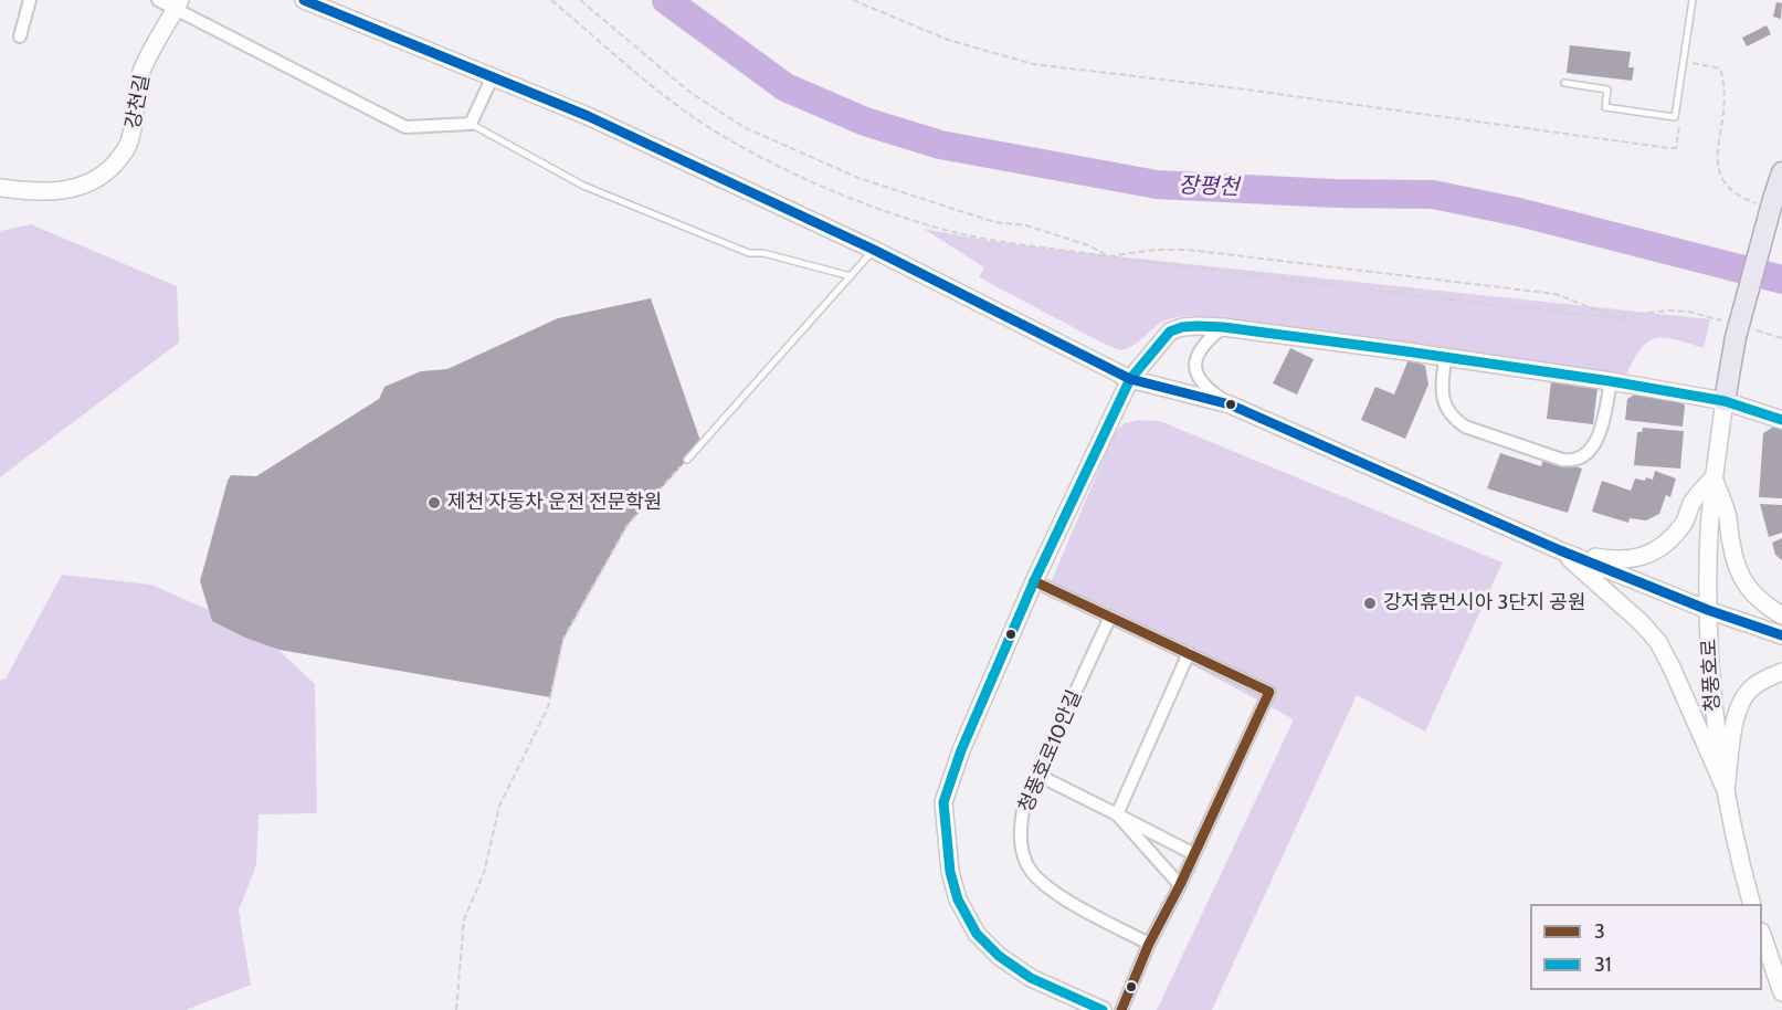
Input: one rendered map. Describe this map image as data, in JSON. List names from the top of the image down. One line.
{"streets":{"main road":["청풍호로"],"street":["강천길","청풍호로10안길"]},"water":["장평천"],"places":["제천 자동차 운전 전문학원","강저휴먼시아 3단지 공원"],"lines":["transit line 31","transit line 3"],"legend":["3","31"]}
